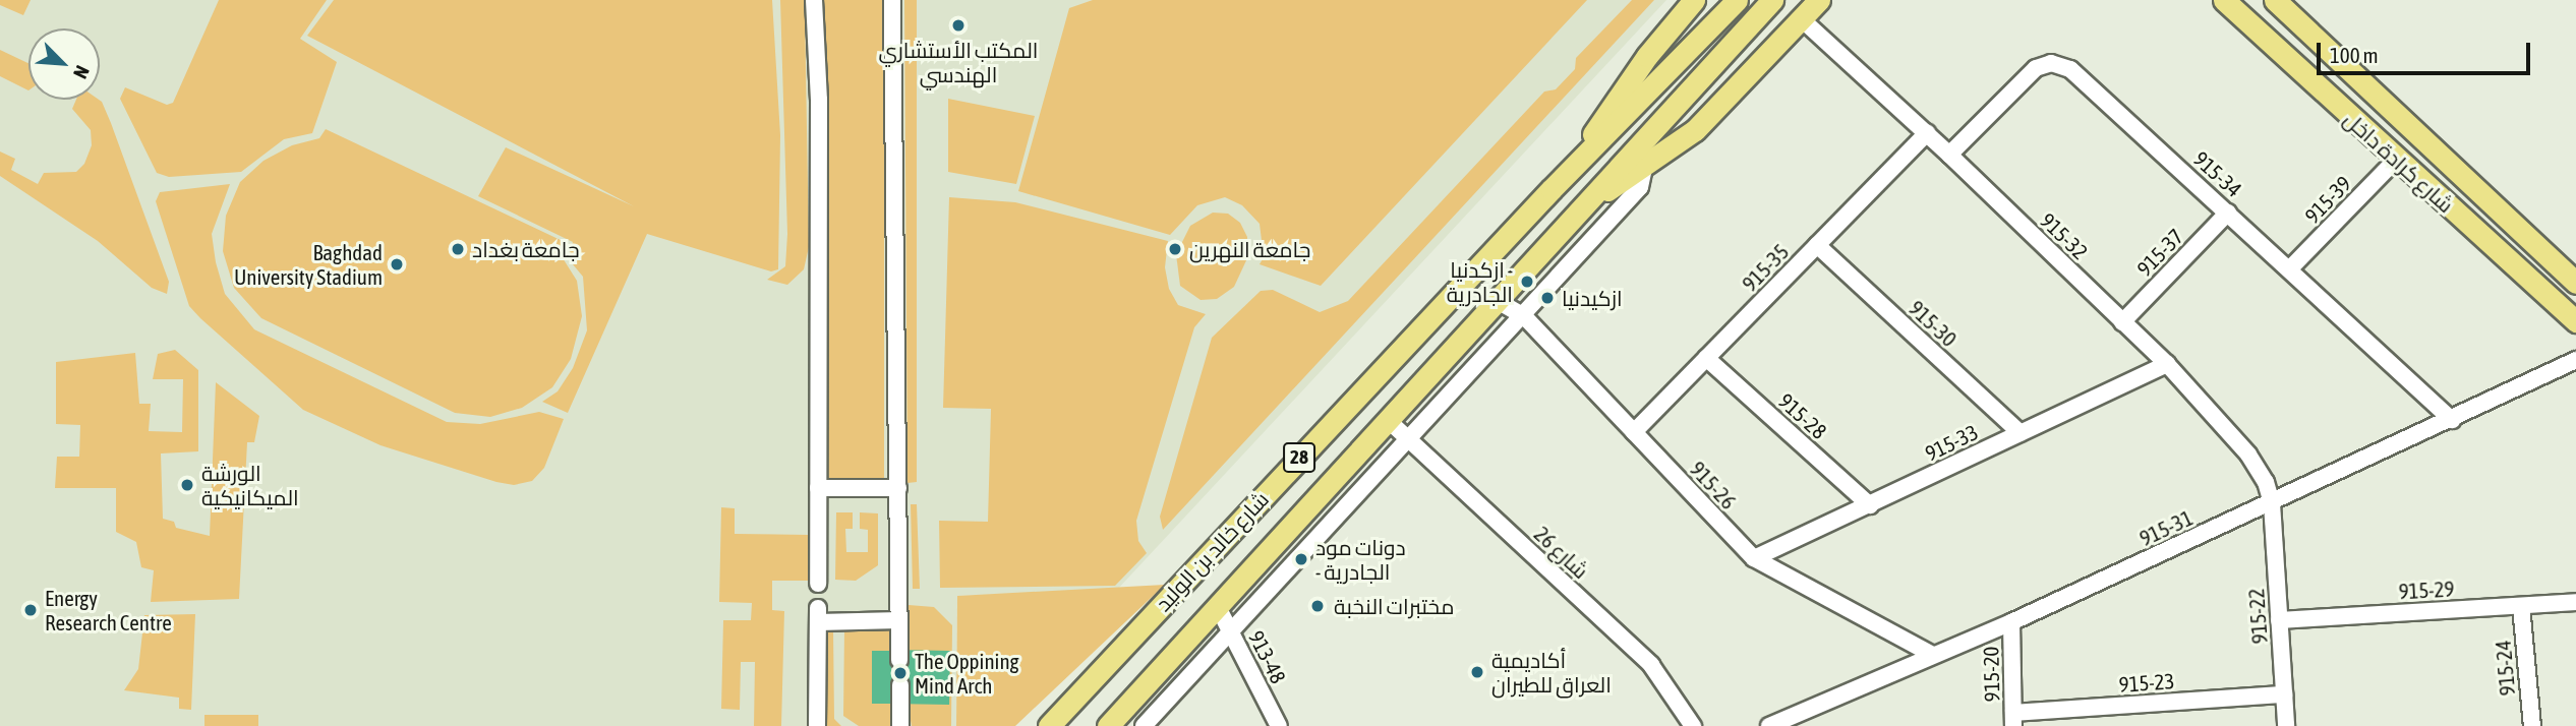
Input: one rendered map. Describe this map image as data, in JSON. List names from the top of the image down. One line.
{"streets":{"main road":["شارع كرادة داخل","28","شارع خالد بن الوليد"],"street":["915-34","915-39","915-32","915-37","915-35","915-30","915-28","915-33","915-26","915-31","شارع 26","915-29","915-22","913-48","915-24","915-20","915-23"]},"crossings":[["شارع كرادة داخل","915-39"],["915-34","915-39"],["915-34","915-32"],["915-34","915-37"],["915-34","915-31"],["915-32","915-37"],["915-32","915-35"],["915-32","915-33"],["915-32","915-31"],["915-32","915-22"],["915-35","915-30"],["915-35","915-28"],["915-35","915-26"],["915-30","915-33"],["915-28","915-33"],["915-33","915-26"],["915-26","915-31"],["915-26","شارع خالد بن الوليد"],["915-31","915-22"],["915-31","915-20"],["شارع خالد بن الوليد","شارع 26"],["شارع خالد بن الوليد","913-48"],["915-29","915-22"],["915-29","915-24"],["915-22","915-23"],["915-20","915-23"]],"places":["المكتب الأستشاري الهندسي","جامعة بغداد","جامعة النهرين","Baghdad University Stadium","ازكدنيا - الجادرية","ازكيدنيا","الورشة الميكانيكية","دونات مود - الجادرية","مختبرات النخبة","Energy Research Centre","أكاديمية العراق للطيران","The Oppining Mind Arch"],"scale_bar":"100 m","north":"bottom right"}
